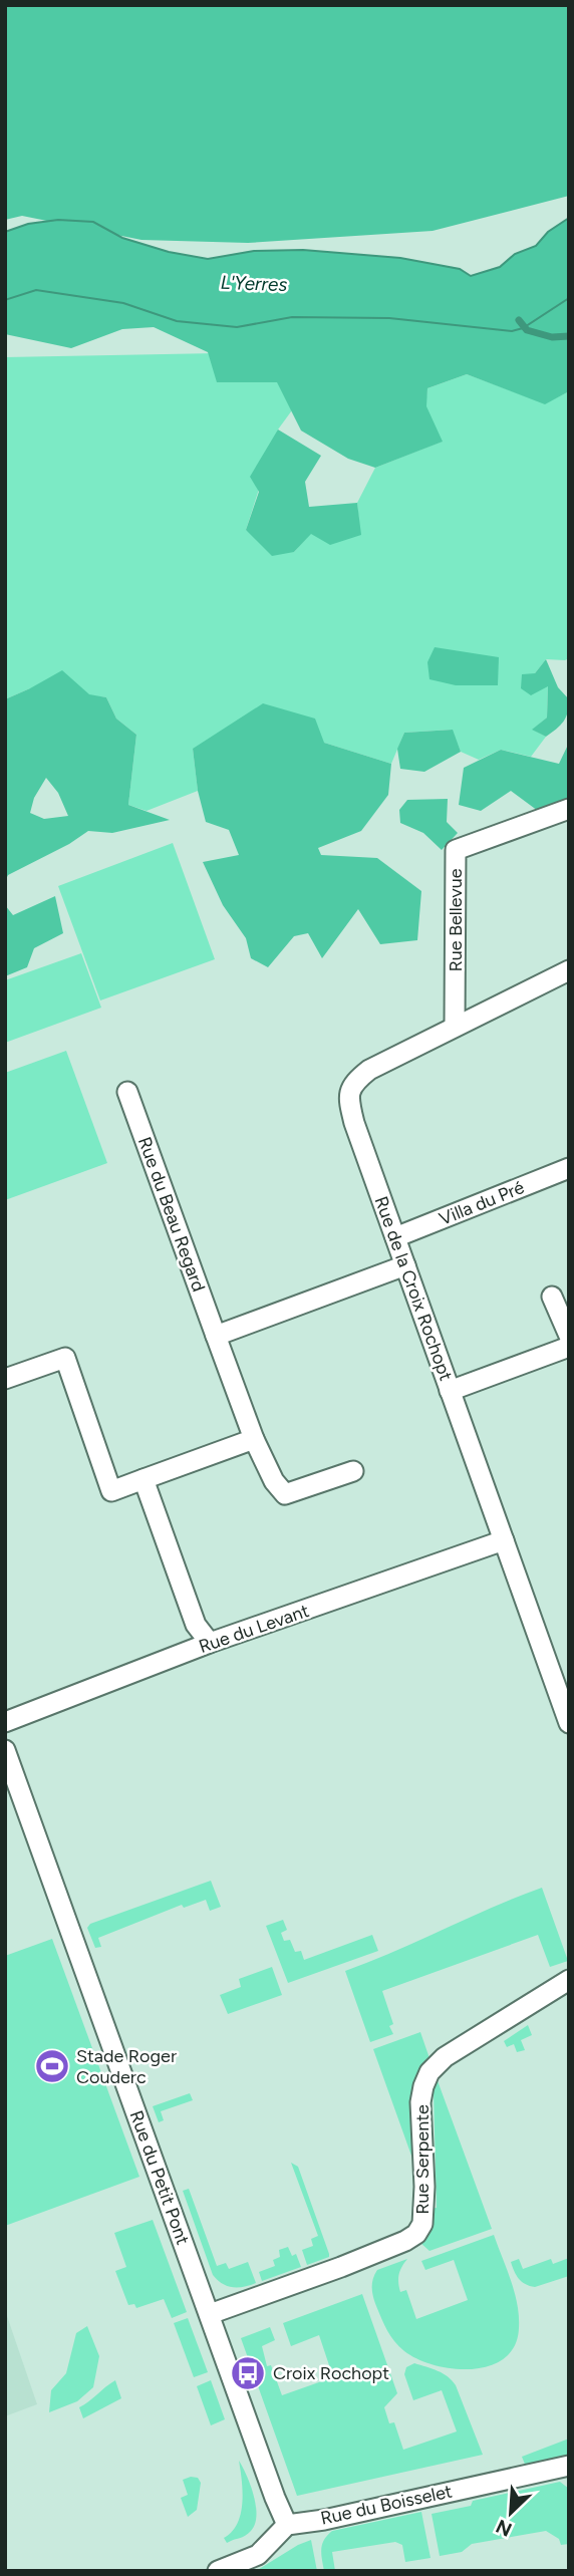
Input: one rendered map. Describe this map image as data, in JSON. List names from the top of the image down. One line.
{"streets":{"street":["Rue Bellevue","Villa du Pré","Rue du Beau Regard","Rue de la Croix Rochopt","Rue du Levant","Rue Serpente","Rue du Petit Pont","Rue du Boisselet"]},"crossings":[["Rue Bellevue","Rue de la Croix Rochopt"],["Villa du Pré","Rue de la Croix Rochopt"],["Rue de la Croix Rochopt","Rue du Levant"],["Rue Serpente","Rue du Petit Pont"],["Rue du Petit Pont","Rue du Boisselet"]],"water":["L'Yerres"],"places":{"sports":["Stade Roger Couderc"],"bus stop":["Croix Rochopt"]},"north":"bottom left"}
